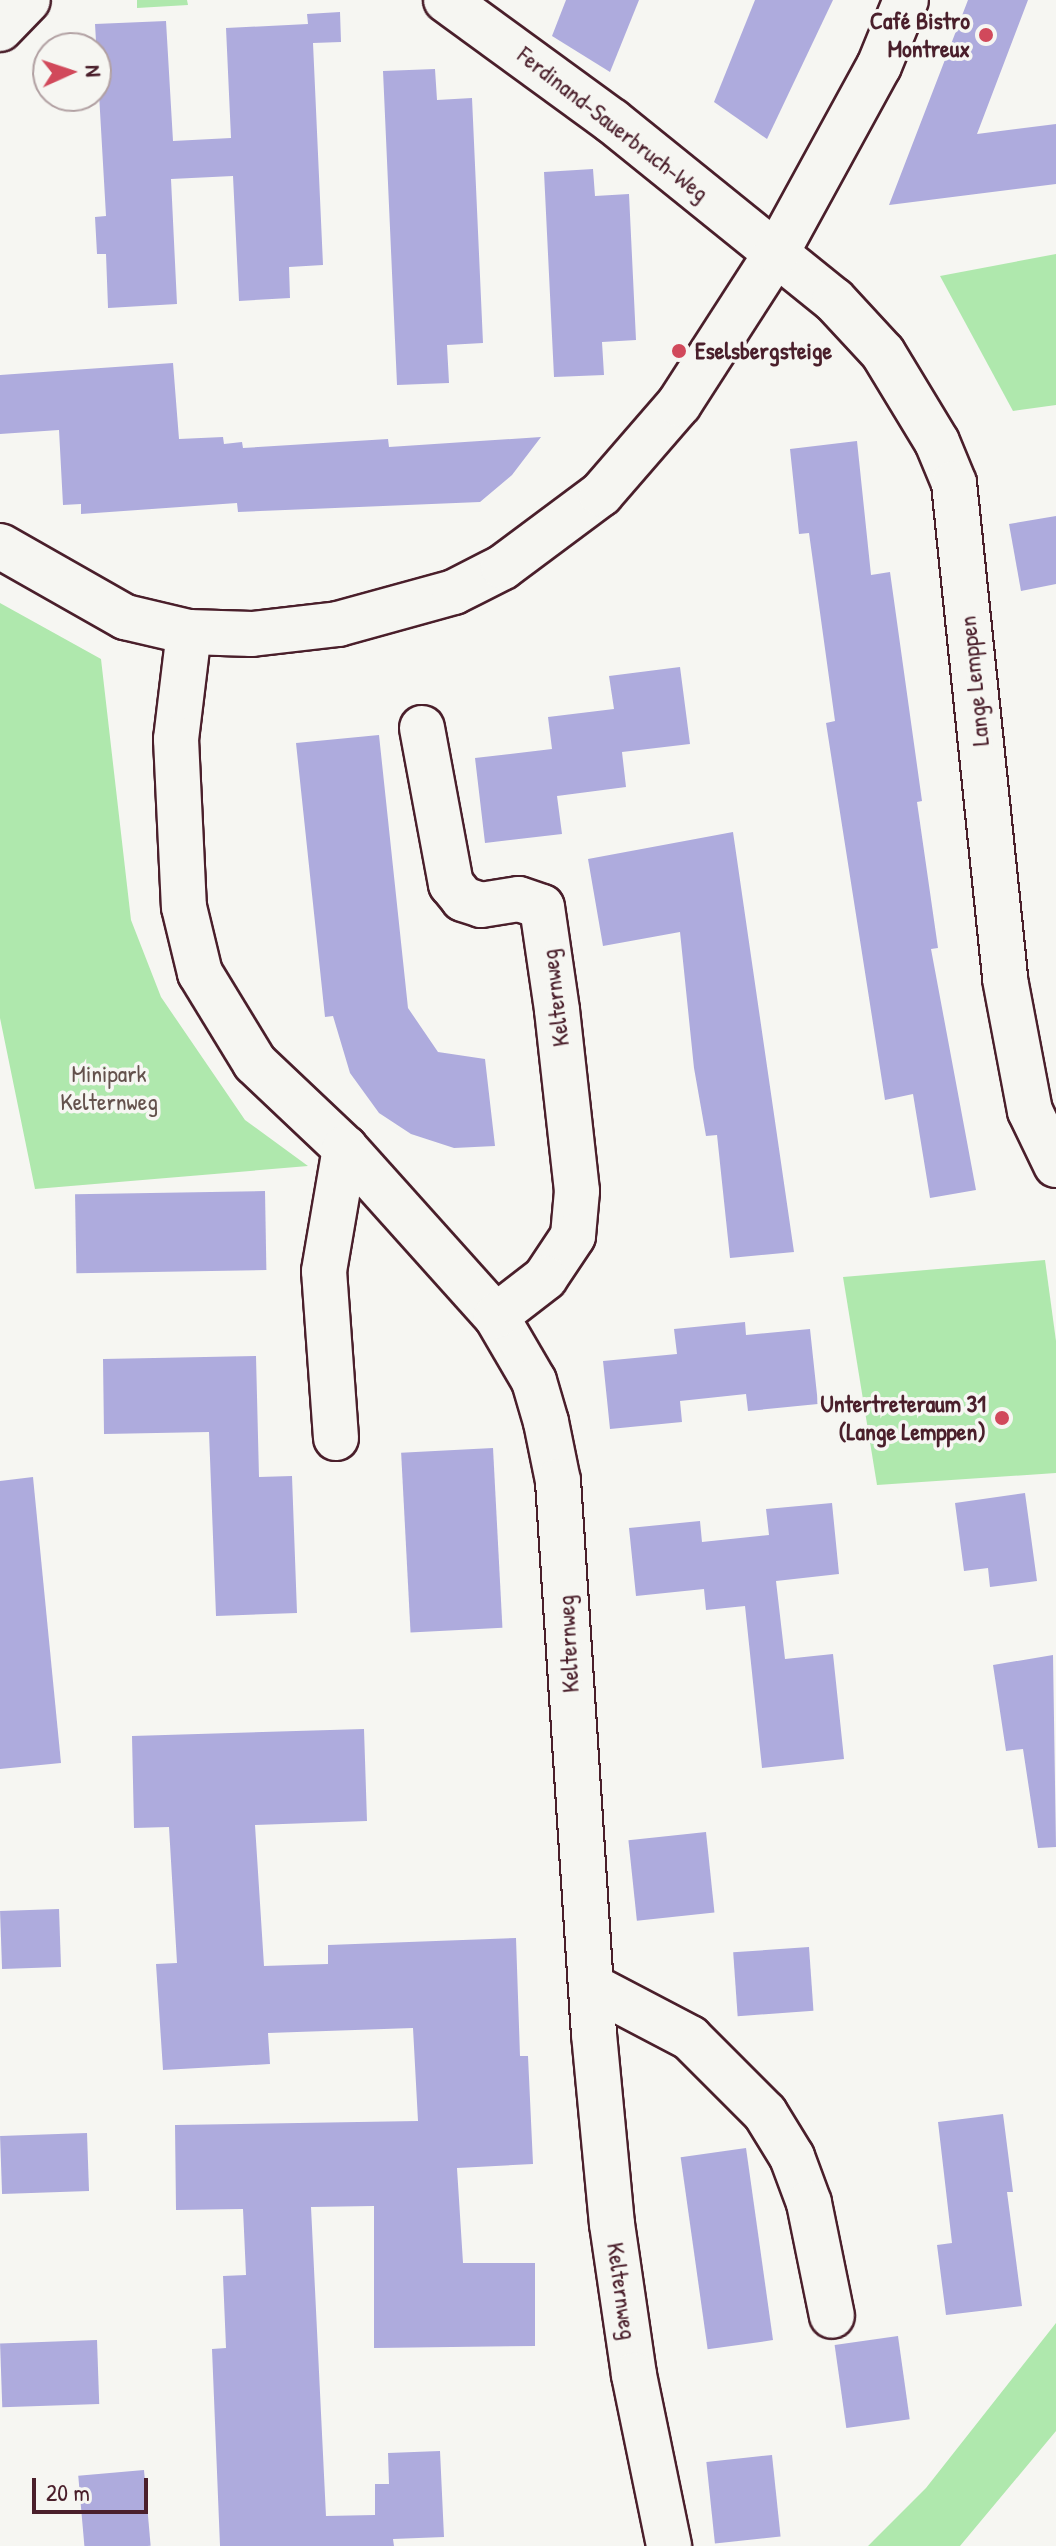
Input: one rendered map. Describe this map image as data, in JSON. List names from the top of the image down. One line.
{"streets":{"street":["Ferdinand-Sauerbruch-Weg","Lange Lemppen","Kelternweg"]},"crossings":[["Ferdinand-Sauerbruch-Weg","Lange Lemppen"]],"parks":["Minipark Kelternweg"],"places":["Café Bistro Montreux","Eselsbergsteige","Untertreteraum 31 (Lange Lemppen)"],"scale_bar":"20 m","north":"right"}
